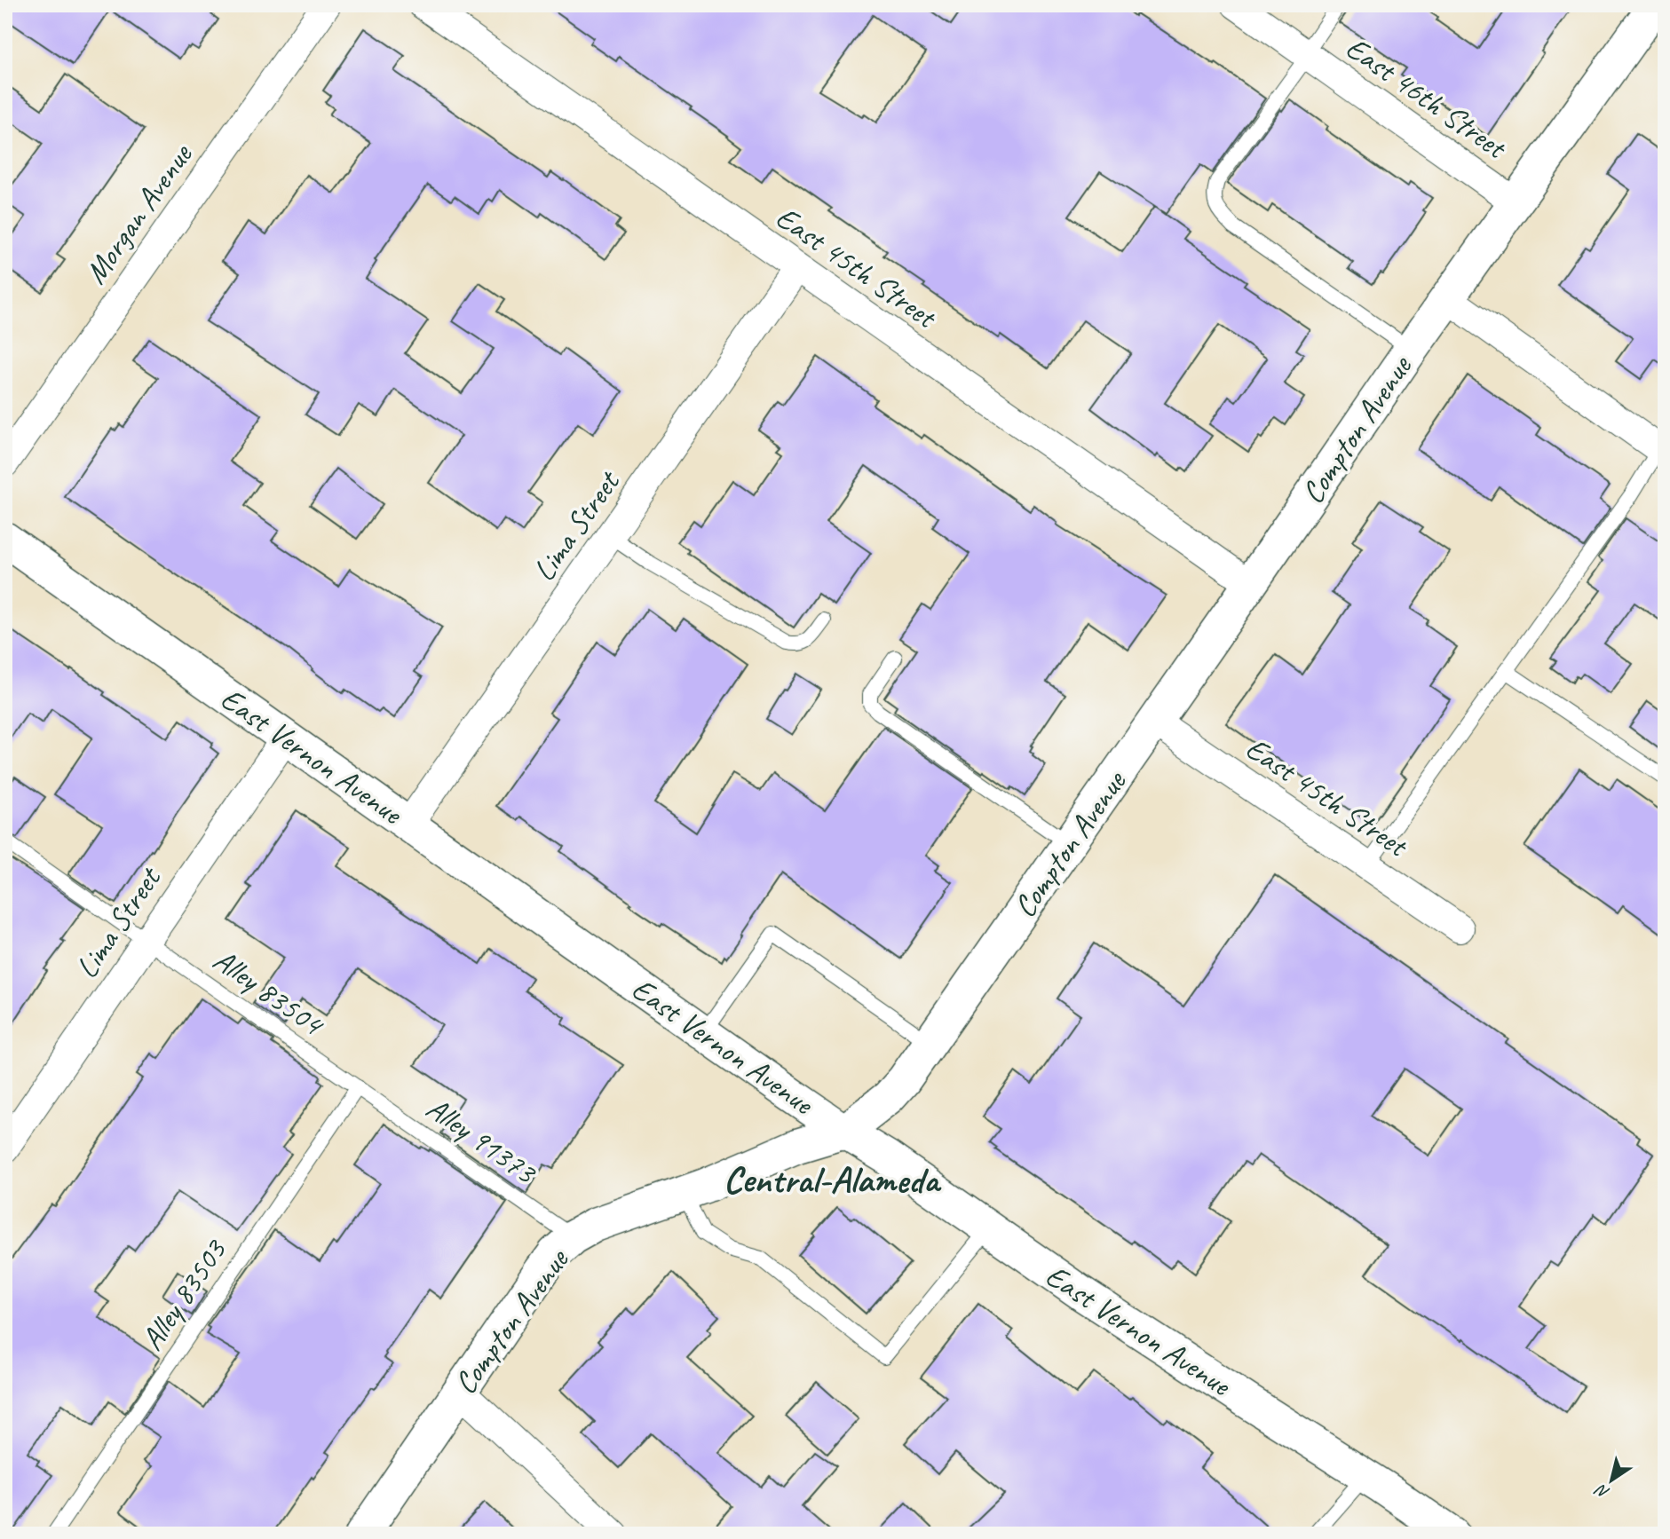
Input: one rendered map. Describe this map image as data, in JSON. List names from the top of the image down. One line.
{"streets":{"main road":["Compton Avenue","East Vernon Avenue"],"street":["East 46th Street","Morgan Avenue","East 45th Street","Lima Street"],"lane":["Alley 83504","Alley 91373","Alley 83503"]},"crossings":[["East 46th Street","Compton Avenue"],["East 45th Street","Compton Avenue"],["East 45th Street","Lima Street"],["Compton Avenue","East Vernon Avenue"],["Compton Avenue","Alley 91373"],["Lima Street","East Vernon Avenue"],["Lima Street","Alley 83504"],["Alley 83504","Alley 91373"],["Alley 83504","Alley 83503"],["Alley 91373","Alley 83503"]],"districts":["Central-Alameda"],"north":"bottom left"}
